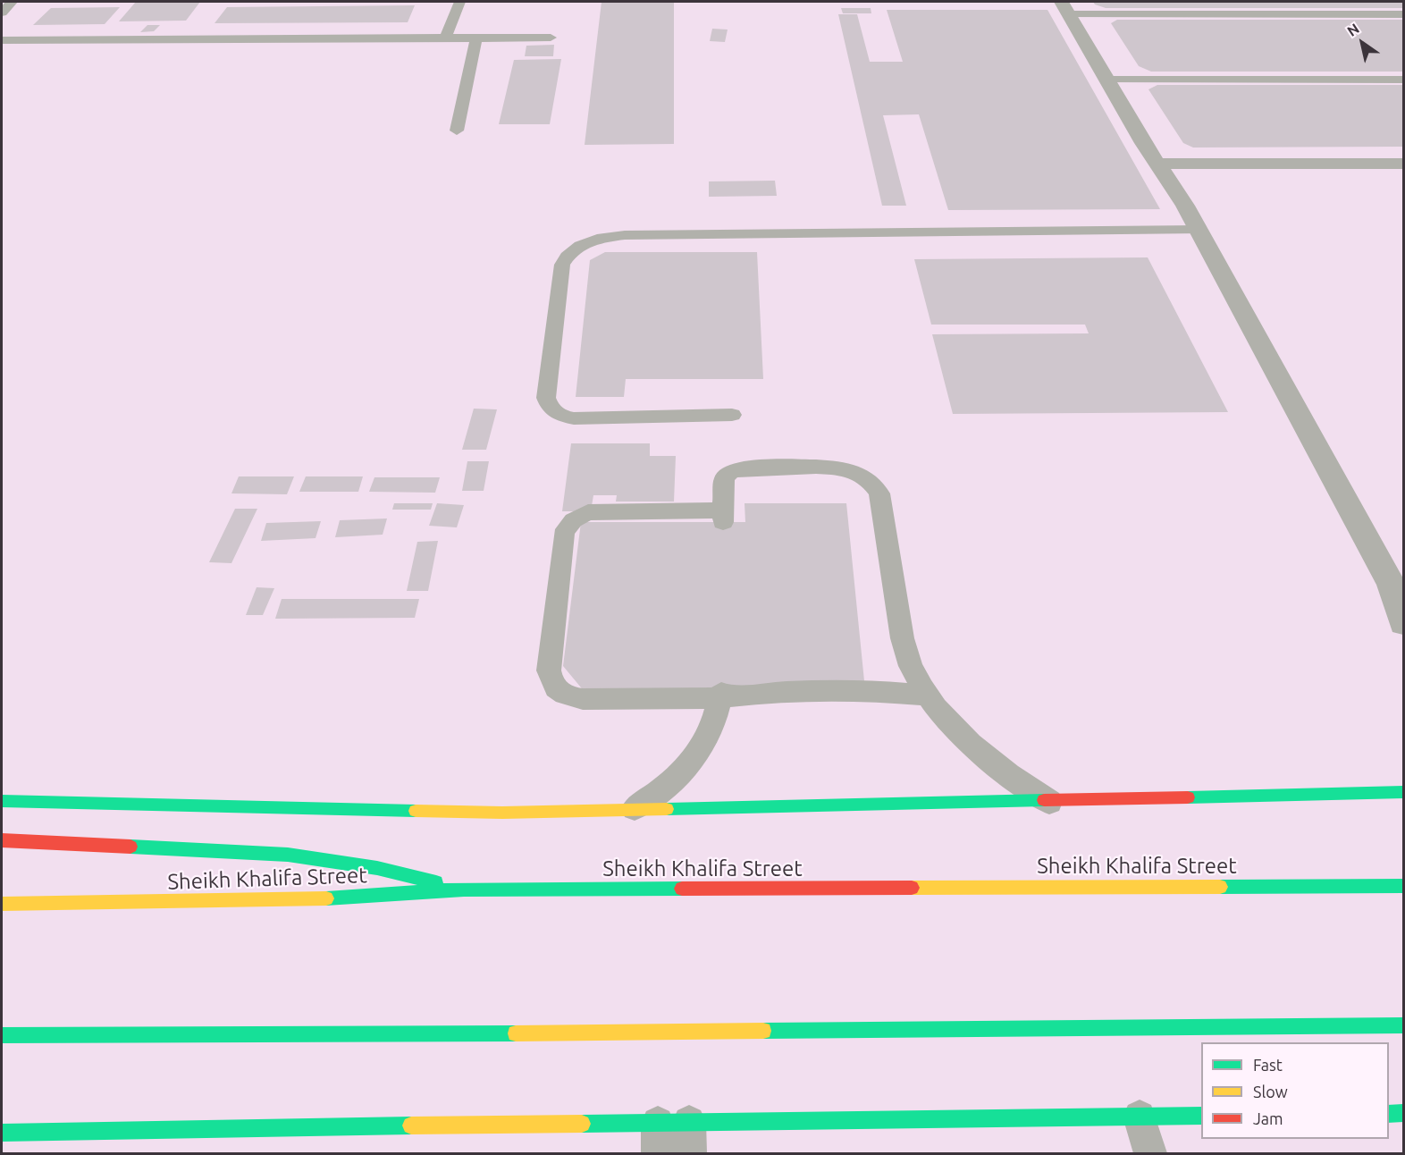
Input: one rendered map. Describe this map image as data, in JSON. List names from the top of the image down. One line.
{"streets":{"main road":["Sheikh Khalifa Street"]},"legend":["Fast","Slow","Jam"],"north":"top left"}
